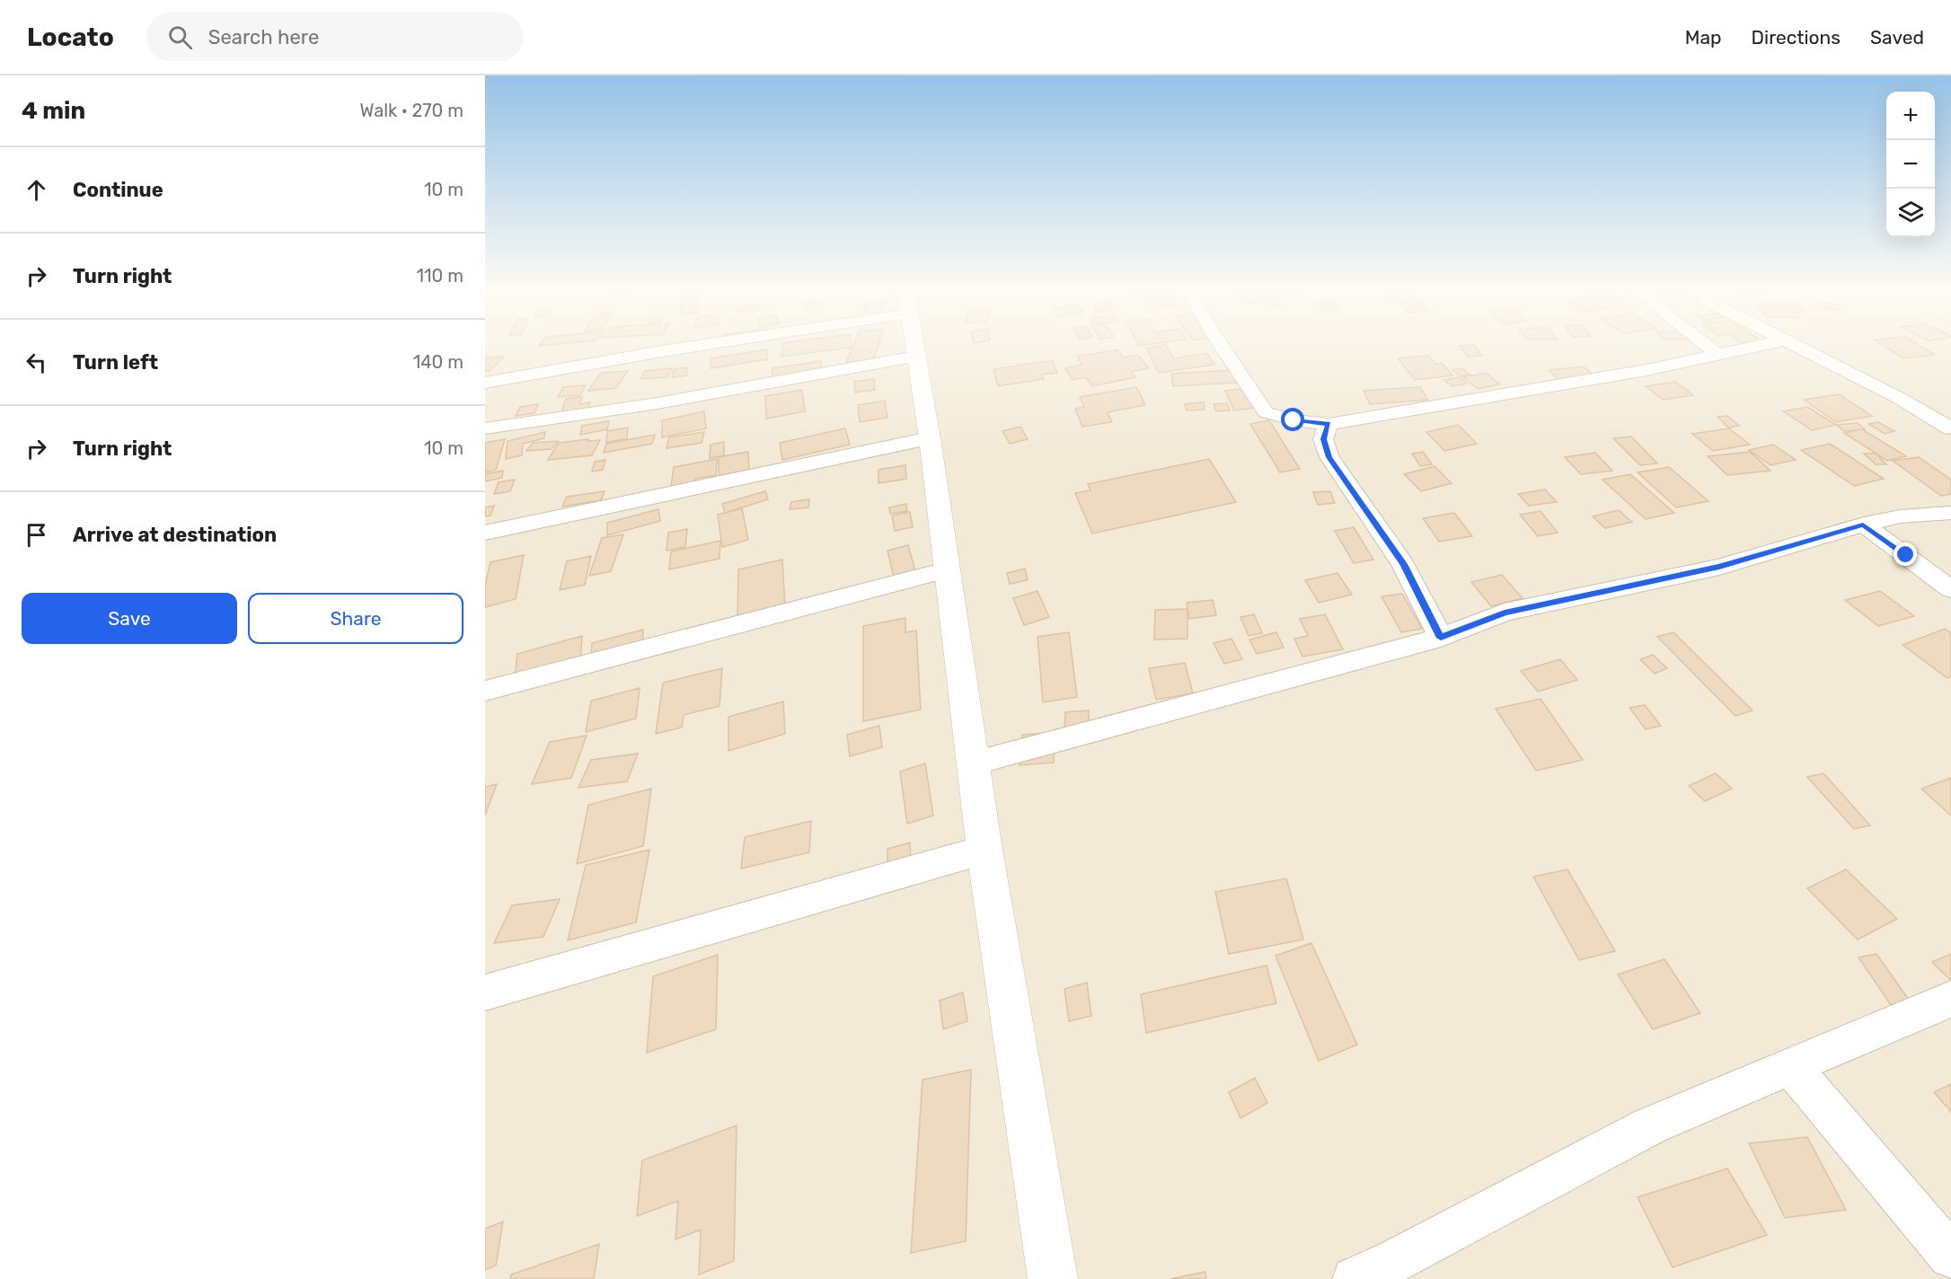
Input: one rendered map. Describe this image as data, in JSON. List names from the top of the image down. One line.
{"page":{"header":"Locato","search":"Search here","nav":["Map","Directions","Saved"],"heading":["4 min","Walk · 270 m"],"map_buttons":["+","−"],"list":[["Continue","10 m"],["Turn right","110 m"],["Turn left","140 m"],["Turn right","10 m"],"Arrive at destination"],"buttons":["Save","Share"]}}
